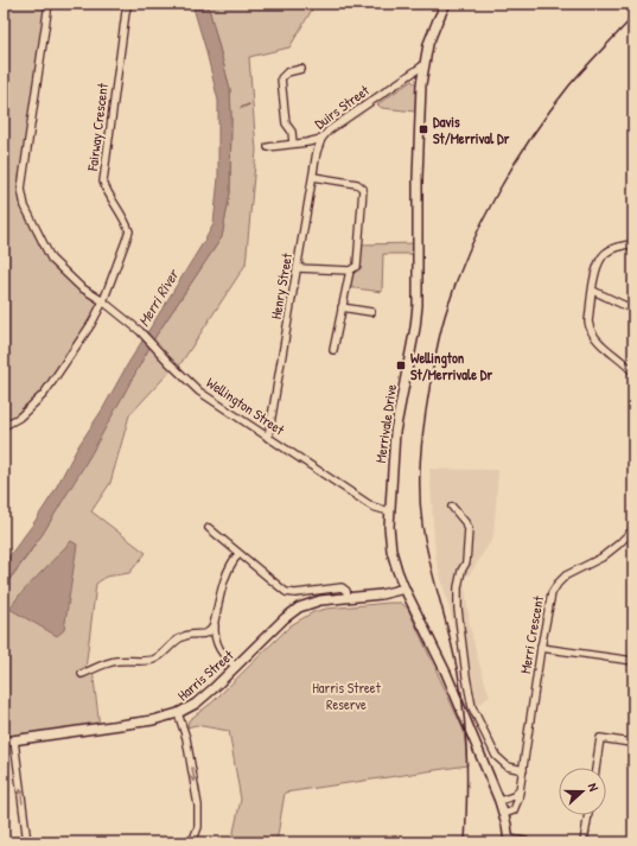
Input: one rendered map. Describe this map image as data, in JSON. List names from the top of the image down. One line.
{"streets":{"street":["Duirs Street","Fairway Crescent","Henry Street","Wellington Street","Merrivale Drive","Merri Crescent","Harris Street"]},"crossings":[["Duirs Street","Henry Street"],["Duirs Street","Merrivale Drive"],["Fairway Crescent","Wellington Street"],["Henry Street","Wellington Street"],["Wellington Street","Merrivale Drive"],["Merrivale Drive","Merri Crescent"],["Merrivale Drive","Harris Street"]],"water":["Merri River"],"parks":["Harris Street Reserve"],"places":{"transit":["Davis St/Merrival Dr","Wellington St/Merrivale Dr"]},"north":"right"}
